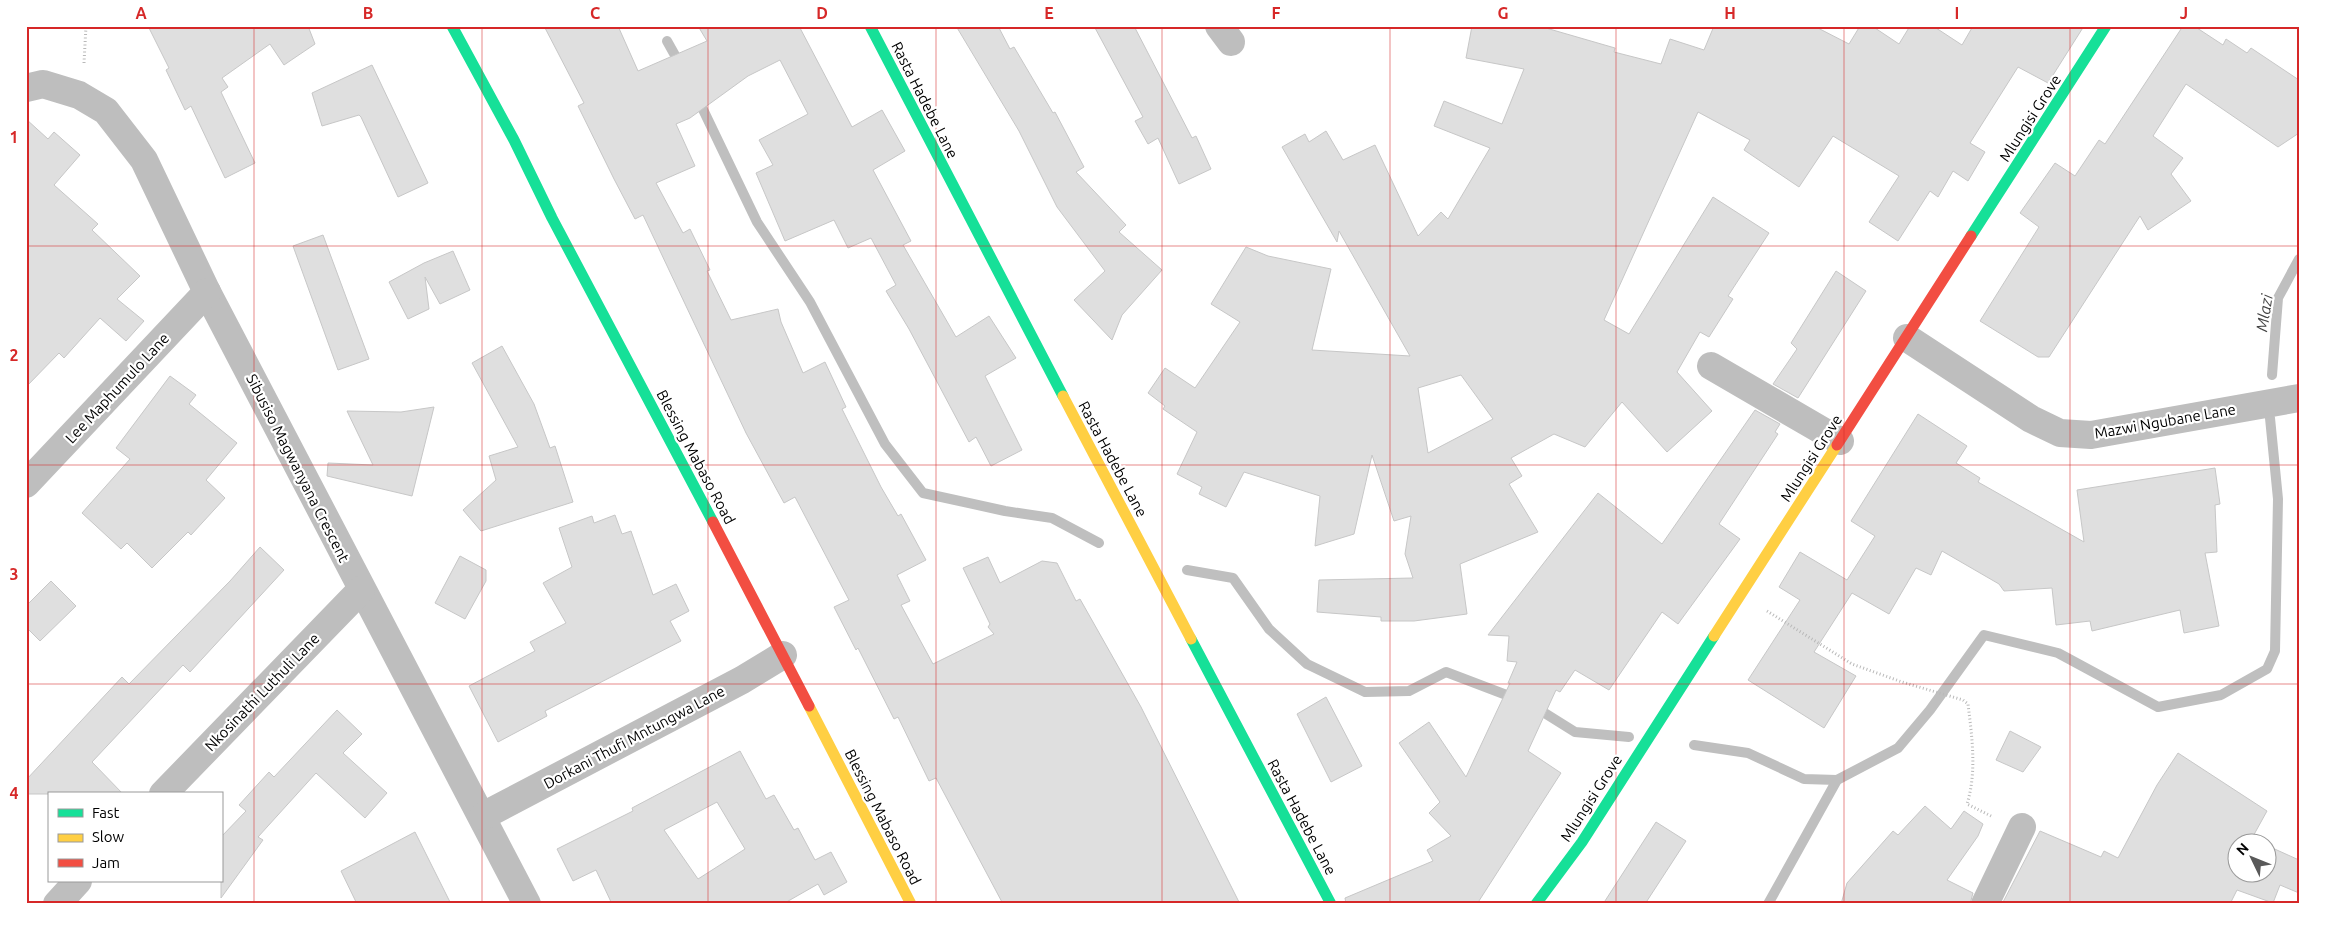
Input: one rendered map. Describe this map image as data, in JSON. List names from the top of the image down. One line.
{"streets":{"street":["Rasta Hadebe Lane","Mlungisi Grove","Lee Maphumulo Lane","Mazwi Ngubane Lane","Blessing Mabaso Road","Sibusiso Magwanyana Crescent","Nkosinathi Luthuli Lane","Dorkani Thufi Mntungwa Lane"]},"crossings":[["Mlungisi Grove","Mazwi Ngubane Lane"],["Lee Maphumulo Lane","Sibusiso Magwanyana Crescent"],["Blessing Mabaso Road","Dorkani Thufi Mntungwa Lane"],["Sibusiso Magwanyana Crescent","Nkosinathi Luthuli Lane"],["Sibusiso Magwanyana Crescent","Dorkani Thufi Mntungwa Lane"]],"water":["Mlazi"],"legend":["Fast","Slow","Jam"],"north":"top left","grid":{"columns":["A","B","C","D","E","F","G","H","I","J"],"rows":["1","2","3","4"]}}
